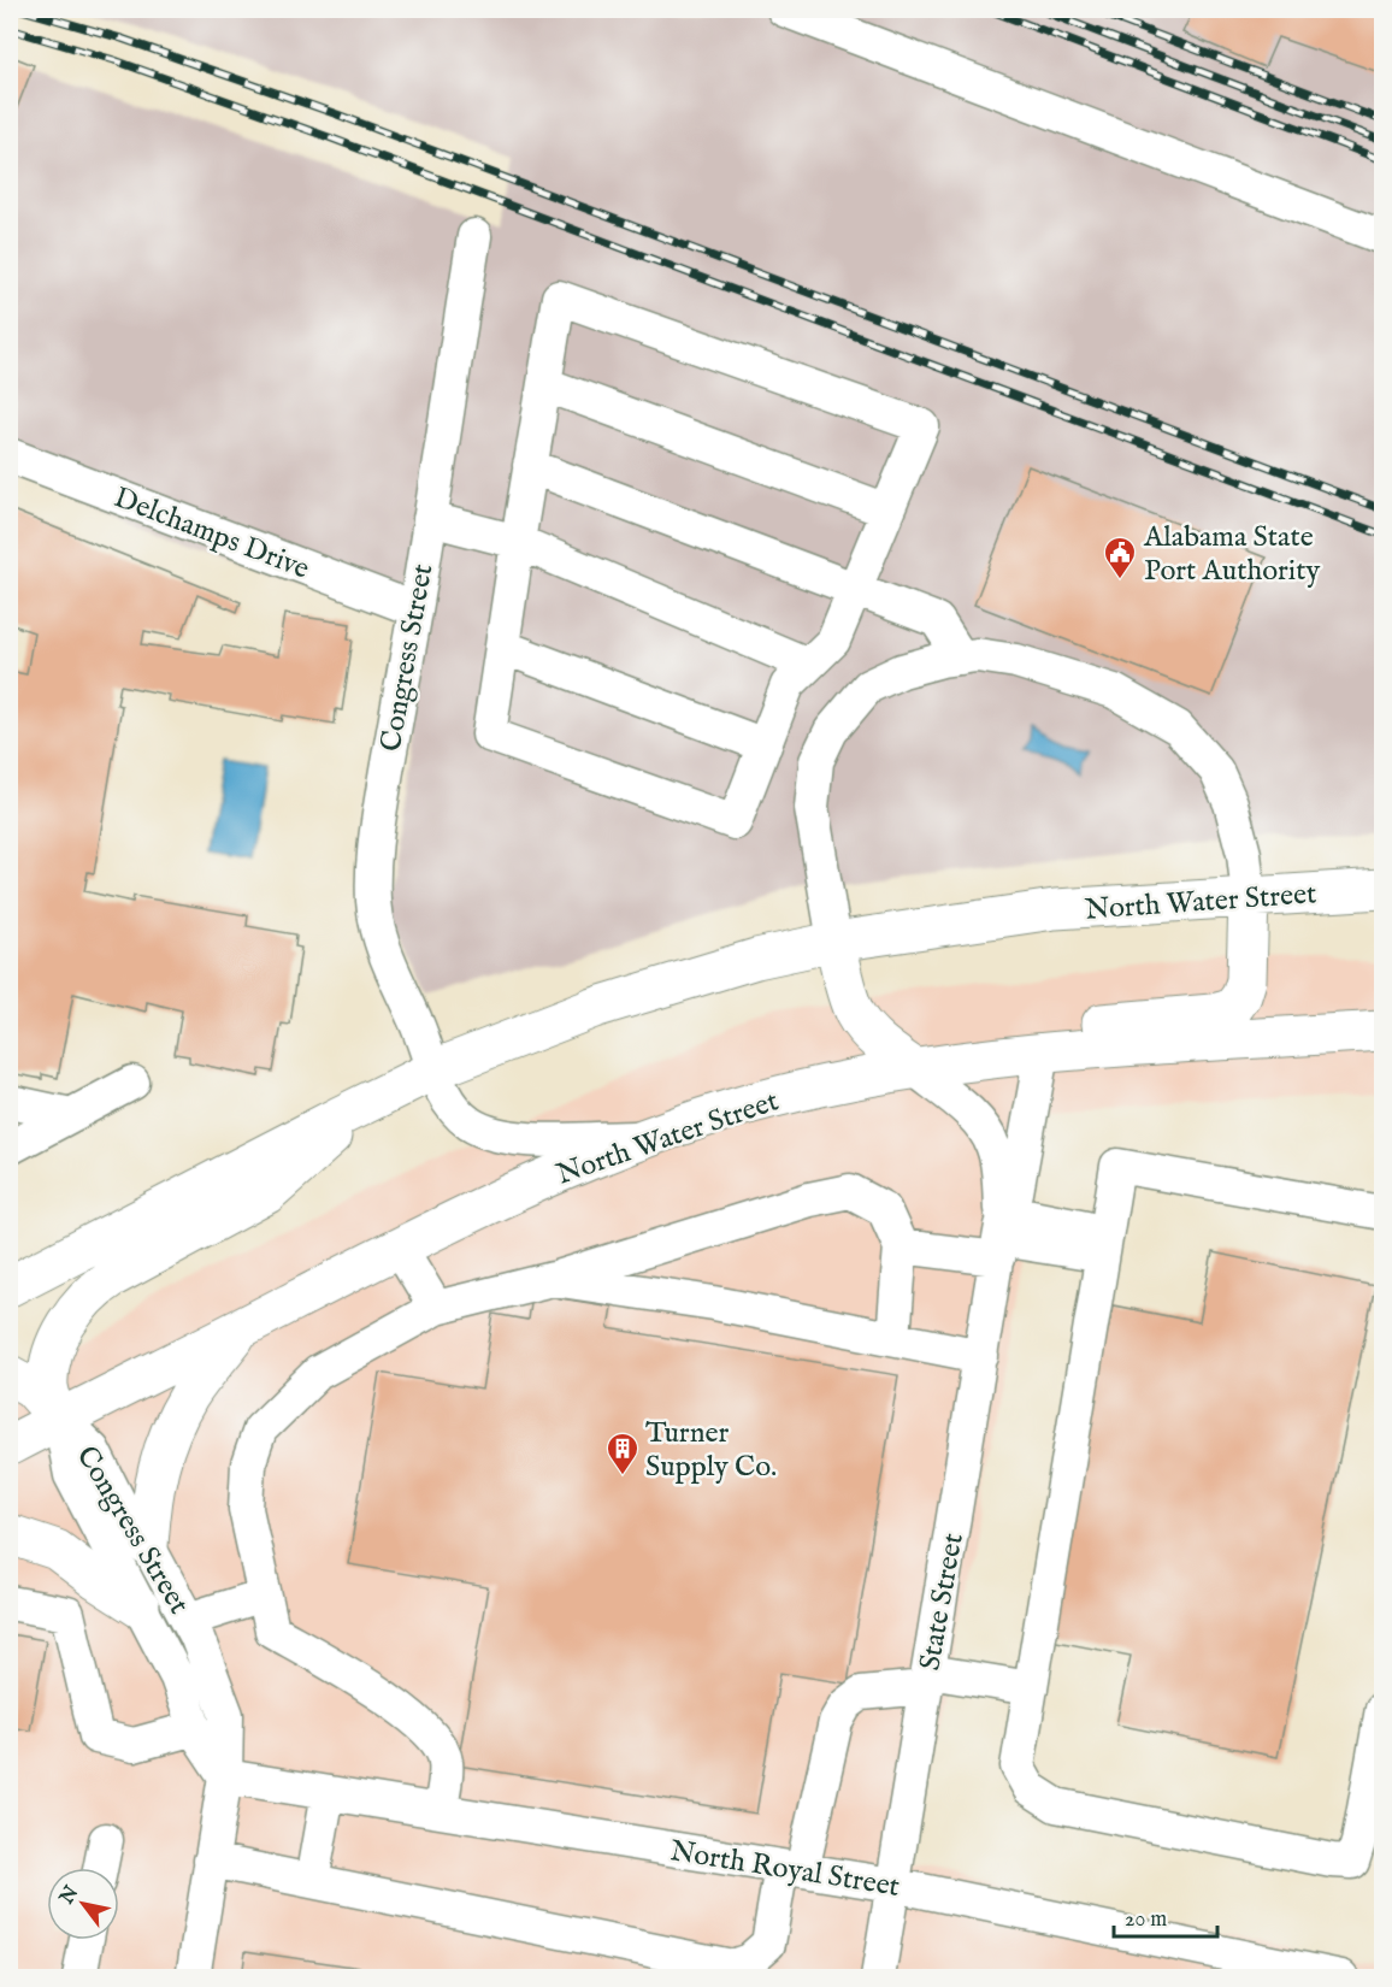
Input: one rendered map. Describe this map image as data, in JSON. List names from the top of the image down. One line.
{"streets":{"highway":["North Water Street"],"street":["Delchamps Drive","Congress Street","State Street","North Royal Street"]},"crossings":[["Delchamps Drive","Congress Street"],["Congress Street","North Water Street"],["Congress Street","North Royal Street"],["North Water Street","State Street"],["State Street","North Royal Street"]],"places":{"public building":["Alabama State Port Authority"],"building":["Turner Supply Co."]},"scale_bar":"20 m","north":"top left"}
